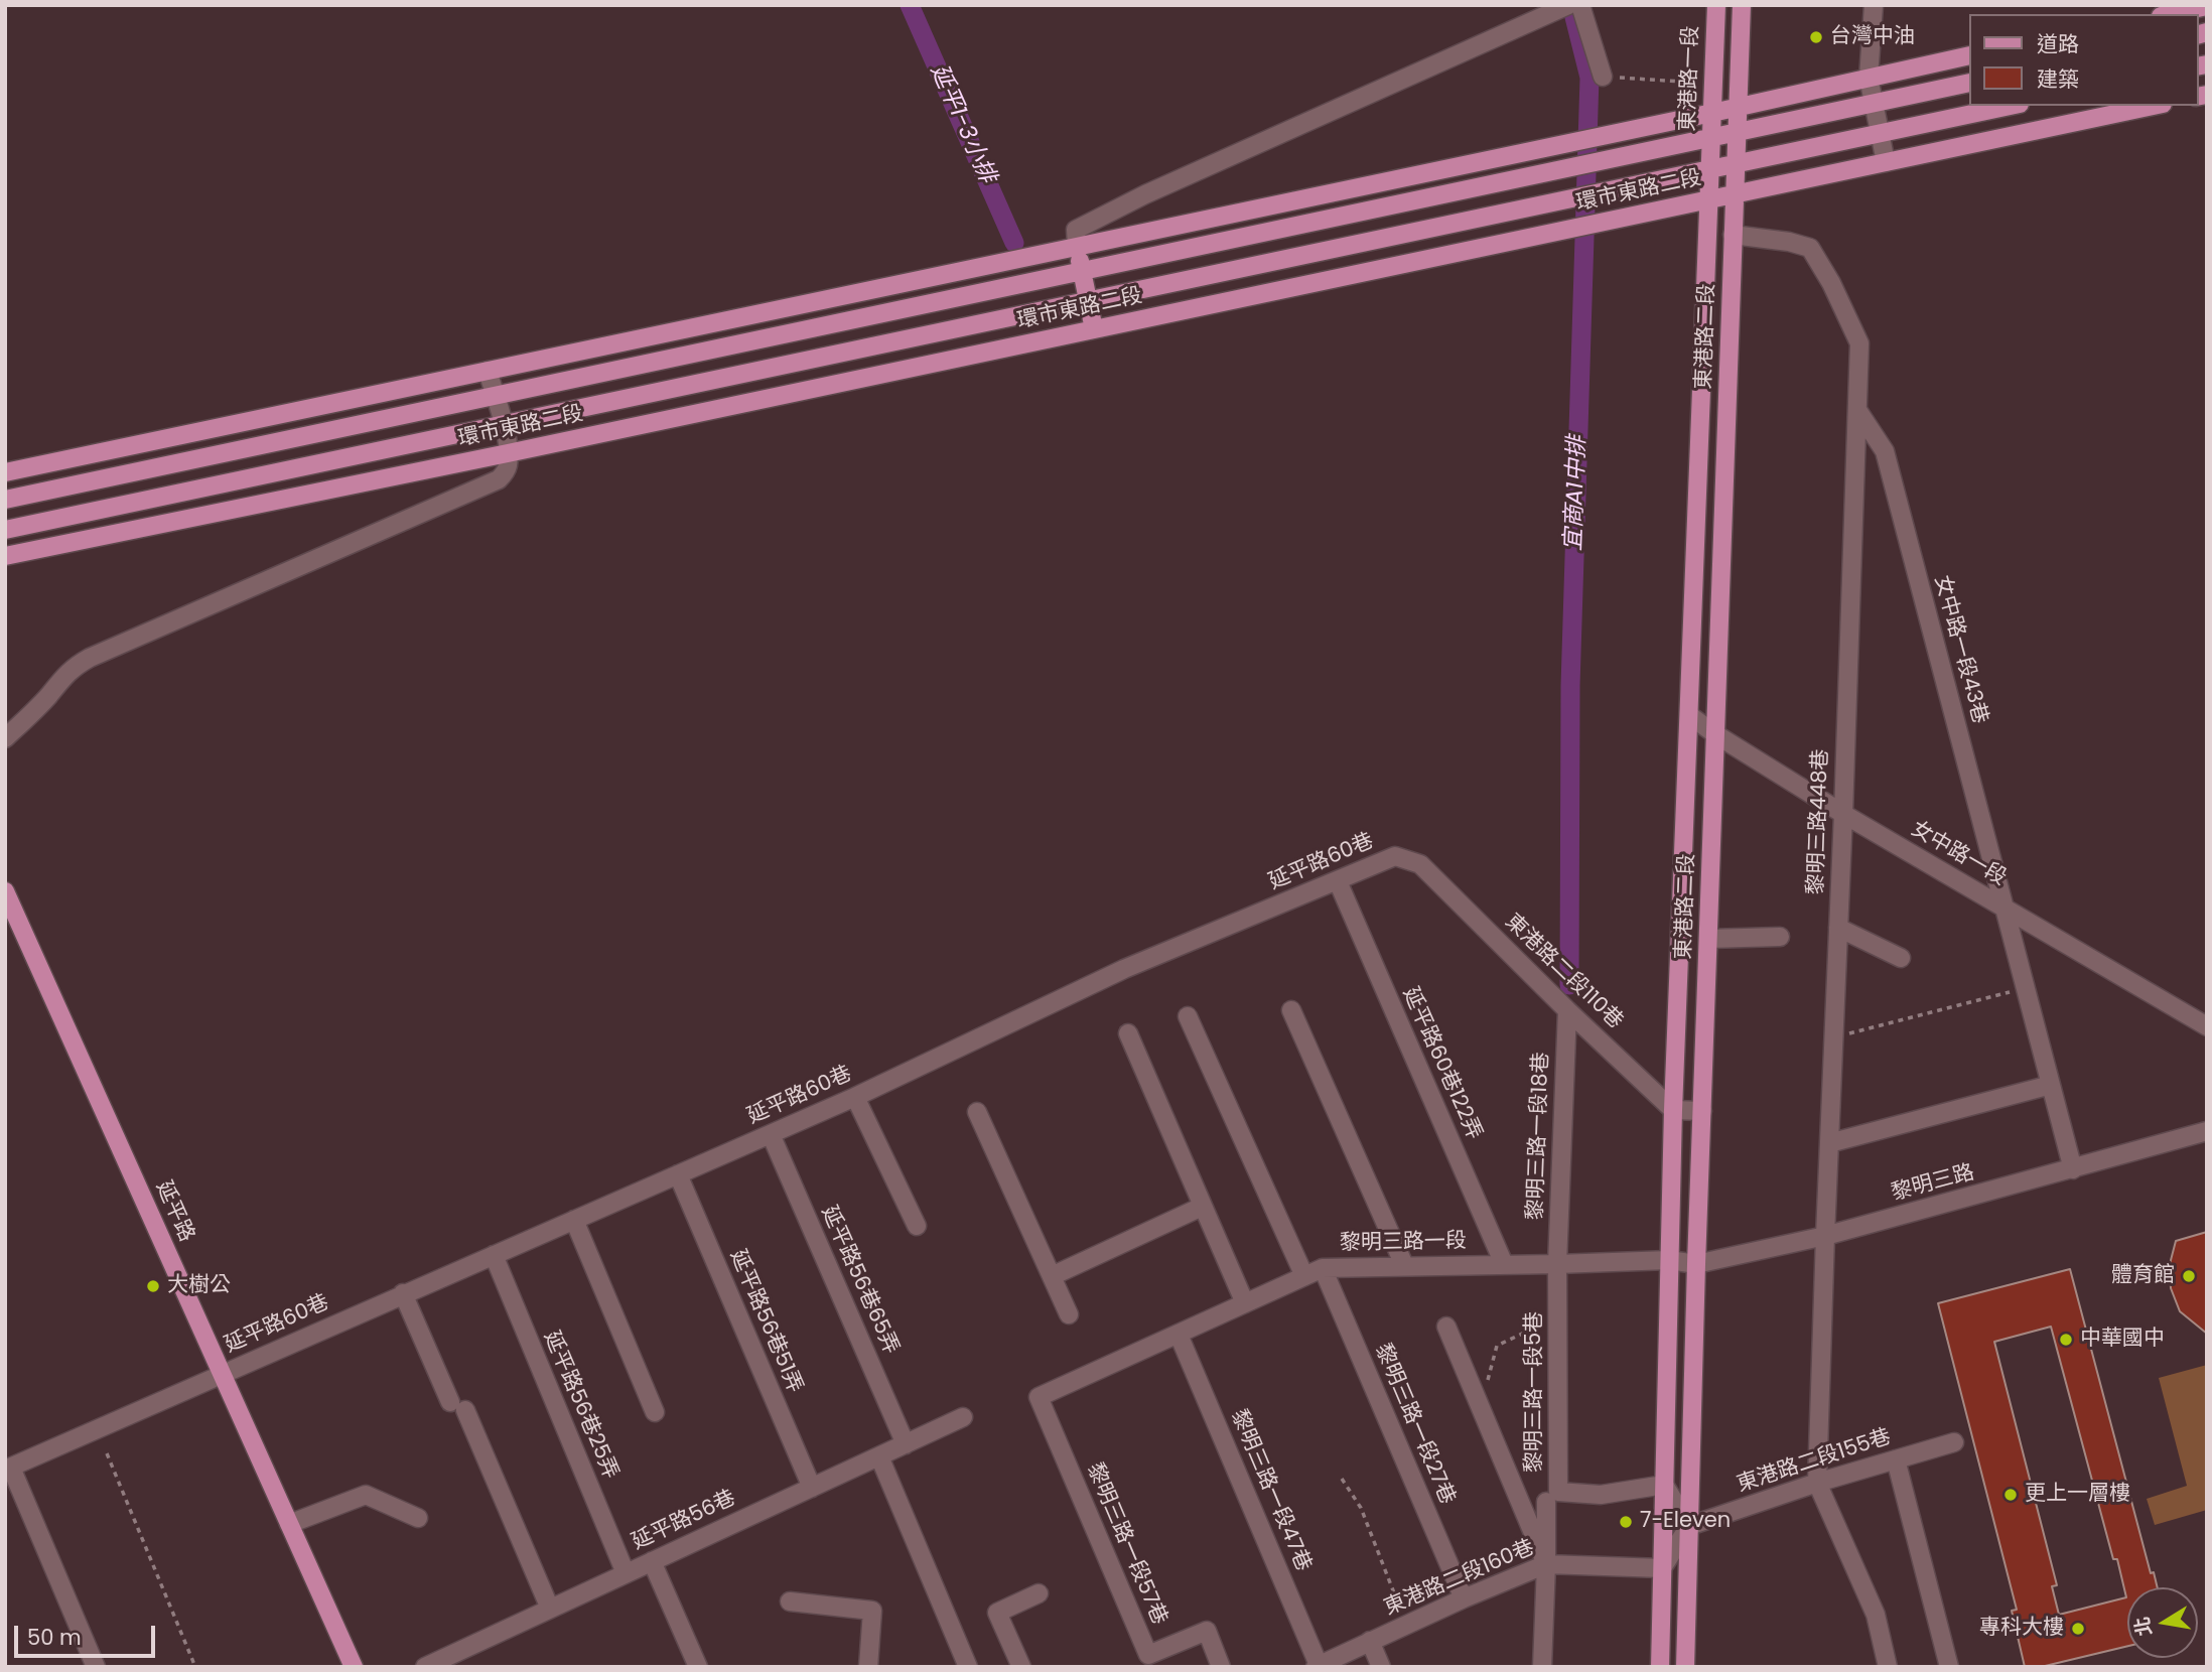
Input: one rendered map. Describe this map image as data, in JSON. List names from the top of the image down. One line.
{"streets":{"main road":["東港路一段","環市東路二段","東港路二段","延平路"],"street":["女中路一段43巷","黎明三路448巷","女中路一段","延平路60巷","東港路二段110巷","延平路60巷122弄","黎明三路一段18巷","黎明三路","黎明三路一段","延平路56巷65弄","延平路56巷51弄","黎明三路一段5巷","延平路56巷25弄","黎明三路一段27巷","東港路二段155巷","黎明三路一段47巷","延平路56巷","黎明三路一段57巷","東港路二段160巷"]},"crossings":[["東港路一段","環市東路二段"],["東港路一段","東港路二段"],["環市東路二段","東港路二段"],["東港路二段","黎明三路448巷"],["東港路二段","女中路一段"],["東港路二段","東港路二段110巷"],["東港路二段","黎明三路"],["東港路二段","黎明三路一段"],["東港路二段","黎明三路一段5巷"],["東港路二段","東港路二段155巷"],["東港路二段","東港路二段160巷"],["女中路一段43巷","黎明三路448巷"],["女中路一段43巷","女中路一段"],["女中路一段43巷","黎明三路"],["黎明三路448巷","女中路一段"],["黎明三路448巷","黎明三路"],["黎明三路448巷","東港路二段155巷"],["延平路60巷","東港路二段110巷"],["延平路60巷","延平路60巷122弄"],["延平路60巷","延平路"],["延平路60巷","延平路56巷65弄"],["延平路60巷","延平路56巷51弄"],["延平路60巷","延平路56巷25弄"],["東港路二段110巷","黎明三路一段18巷"],["延平路60巷122弄","黎明三路一段"],["黎明三路一段18巷","黎明三路一段"],["黎明三路一段18巷","黎明三路一段5巷"],["黎明三路","黎明三路一段"],["黎明三路一段","黎明三路一段5巷"],["黎明三路一段","黎明三路一段27巷"],["黎明三路一段","黎明三路一段47巷"],["黎明三路一段","黎明三路一段57巷"],["延平路56巷65弄","延平路56巷"],["延平路56巷51弄","延平路56巷"],["延平路56巷25弄","延平路56巷"],["黎明三路一段27巷","東港路二段160巷"],["黎明三路一段47巷","東港路二段160巷"]],"water":["延平1-3小排","宜商A1中排"],"places":["台灣中油","體育館","大樹公","中華國中","更上一層樓","7-Eleven","專科大樓"],"legend":["道路","建築"],"scale_bar":"50 m","north":"left"}
